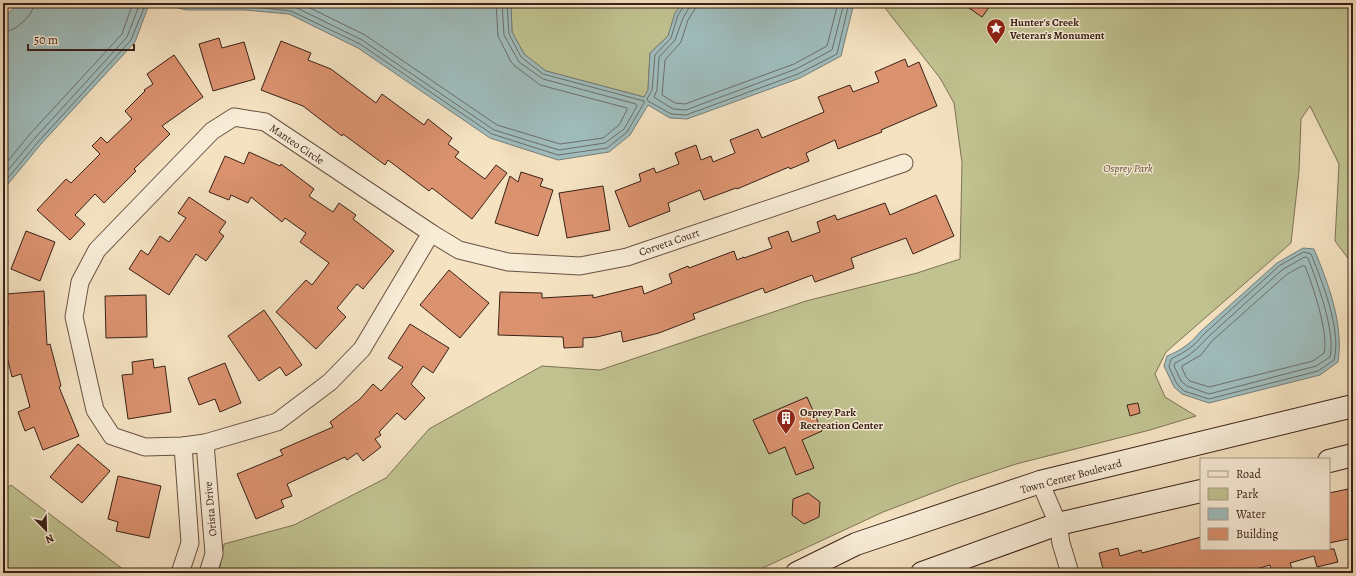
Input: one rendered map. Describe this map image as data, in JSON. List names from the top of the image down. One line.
{"streets":{"street":["Manteo Circle","Corveta Court","Town Center Boulevard","Orista Drive"]},"crossings":[["Manteo Circle","Corveta Court"],["Manteo Circle","Orista Drive"]],"parks":["Osprey Park"],"places":{"place":["Hunter's Creek Veteran's Monument"],"building":["Osprey Park Recreation Center"]},"legend":["Road","Park","Water","Building"],"scale_bar":"50 m","north":"bottom right"}
